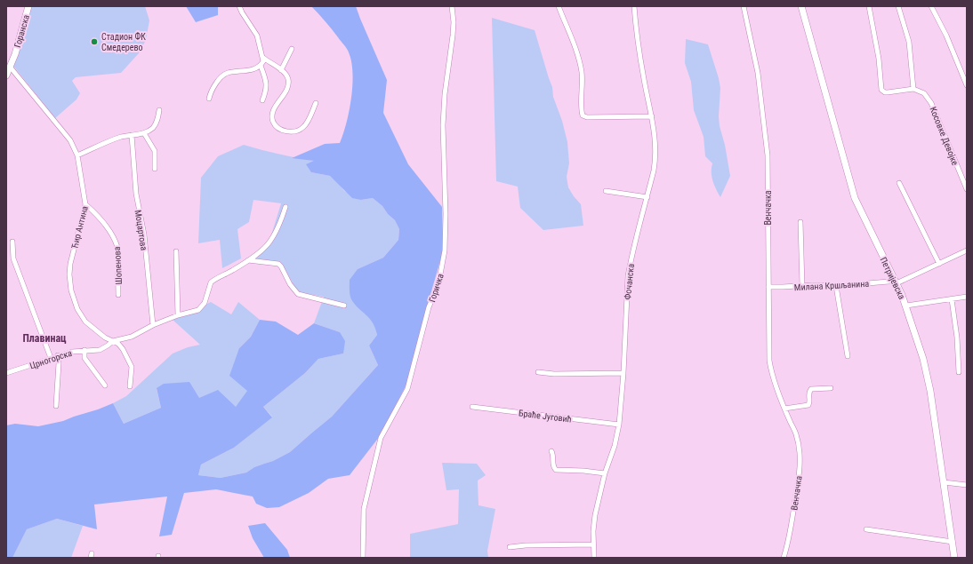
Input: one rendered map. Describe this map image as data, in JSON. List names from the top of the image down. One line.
{"streets":{"main road":["Горанска","Петријевска"],"street":["Косовке Девојке","Венчачка","Ћир Антина","Моцартова","Шопенова","Фочанска","Милана Кршљанина","Горичка","Црногорска","Браће Југовић"]},"crossings":[["Горанска","Ћир Антина"],["Венчачка","Милана Кршљанина"],["Ћир Антина","Шопенова"],["Ћир Антина","Црногорска"],["Моцартова","Црногорска"],["Петријевска","Милана Кршљанина"],["Фочанска","Браће Југовић"]],"districts":["Плавинац"],"places":["Стадион ФК Смедерево"]}
